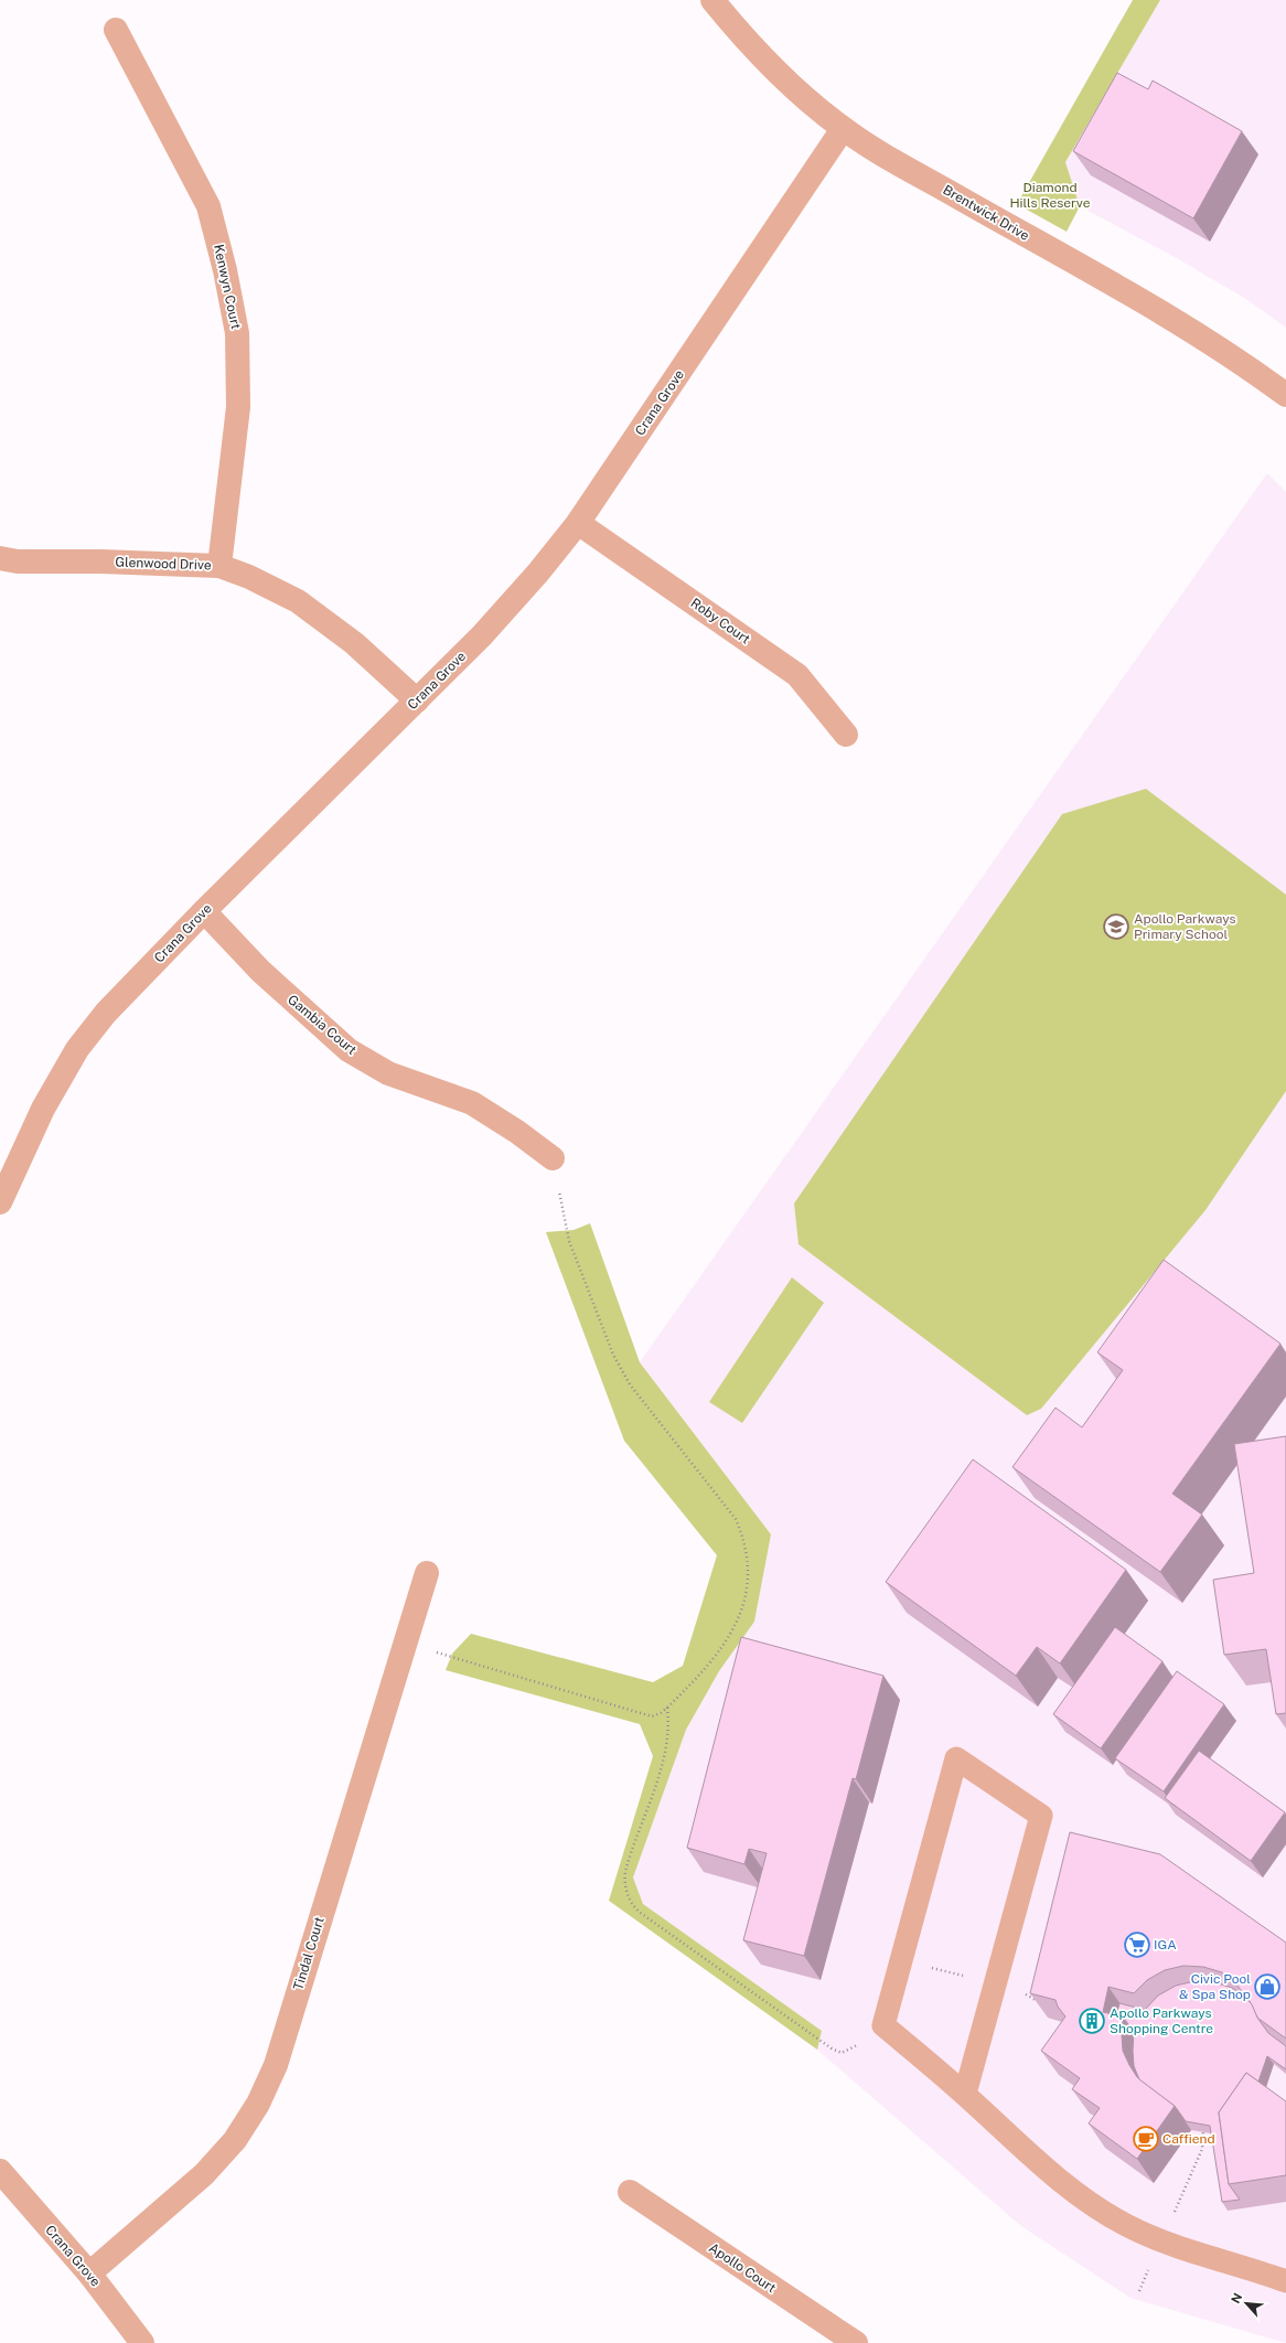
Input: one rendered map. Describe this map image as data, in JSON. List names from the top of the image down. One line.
{"streets":{"street":["Brentwick Drive","Kenwyn Court","Crana Grove","Glenwood Drive","Roby Court","Gambia Court","Tindal Court","Apollo Court"]},"crossings":[["Brentwick Drive","Crana Grove"],["Kenwyn Court","Glenwood Drive"],["Crana Grove","Glenwood Drive"],["Crana Grove","Roby Court"],["Crana Grove","Gambia Court"],["Crana Grove","Tindal Court"]],"parks":["Diamond Hills Reserve"],"places":{"school or university":["Apollo Parkways Primary School"],"supermarket":["IGA"],"shop":["Civic Pool & Spa Shop"],"building":["Apollo Parkways Shopping Centre"],"cafe":["Caffiend"]},"north":"top left"}
